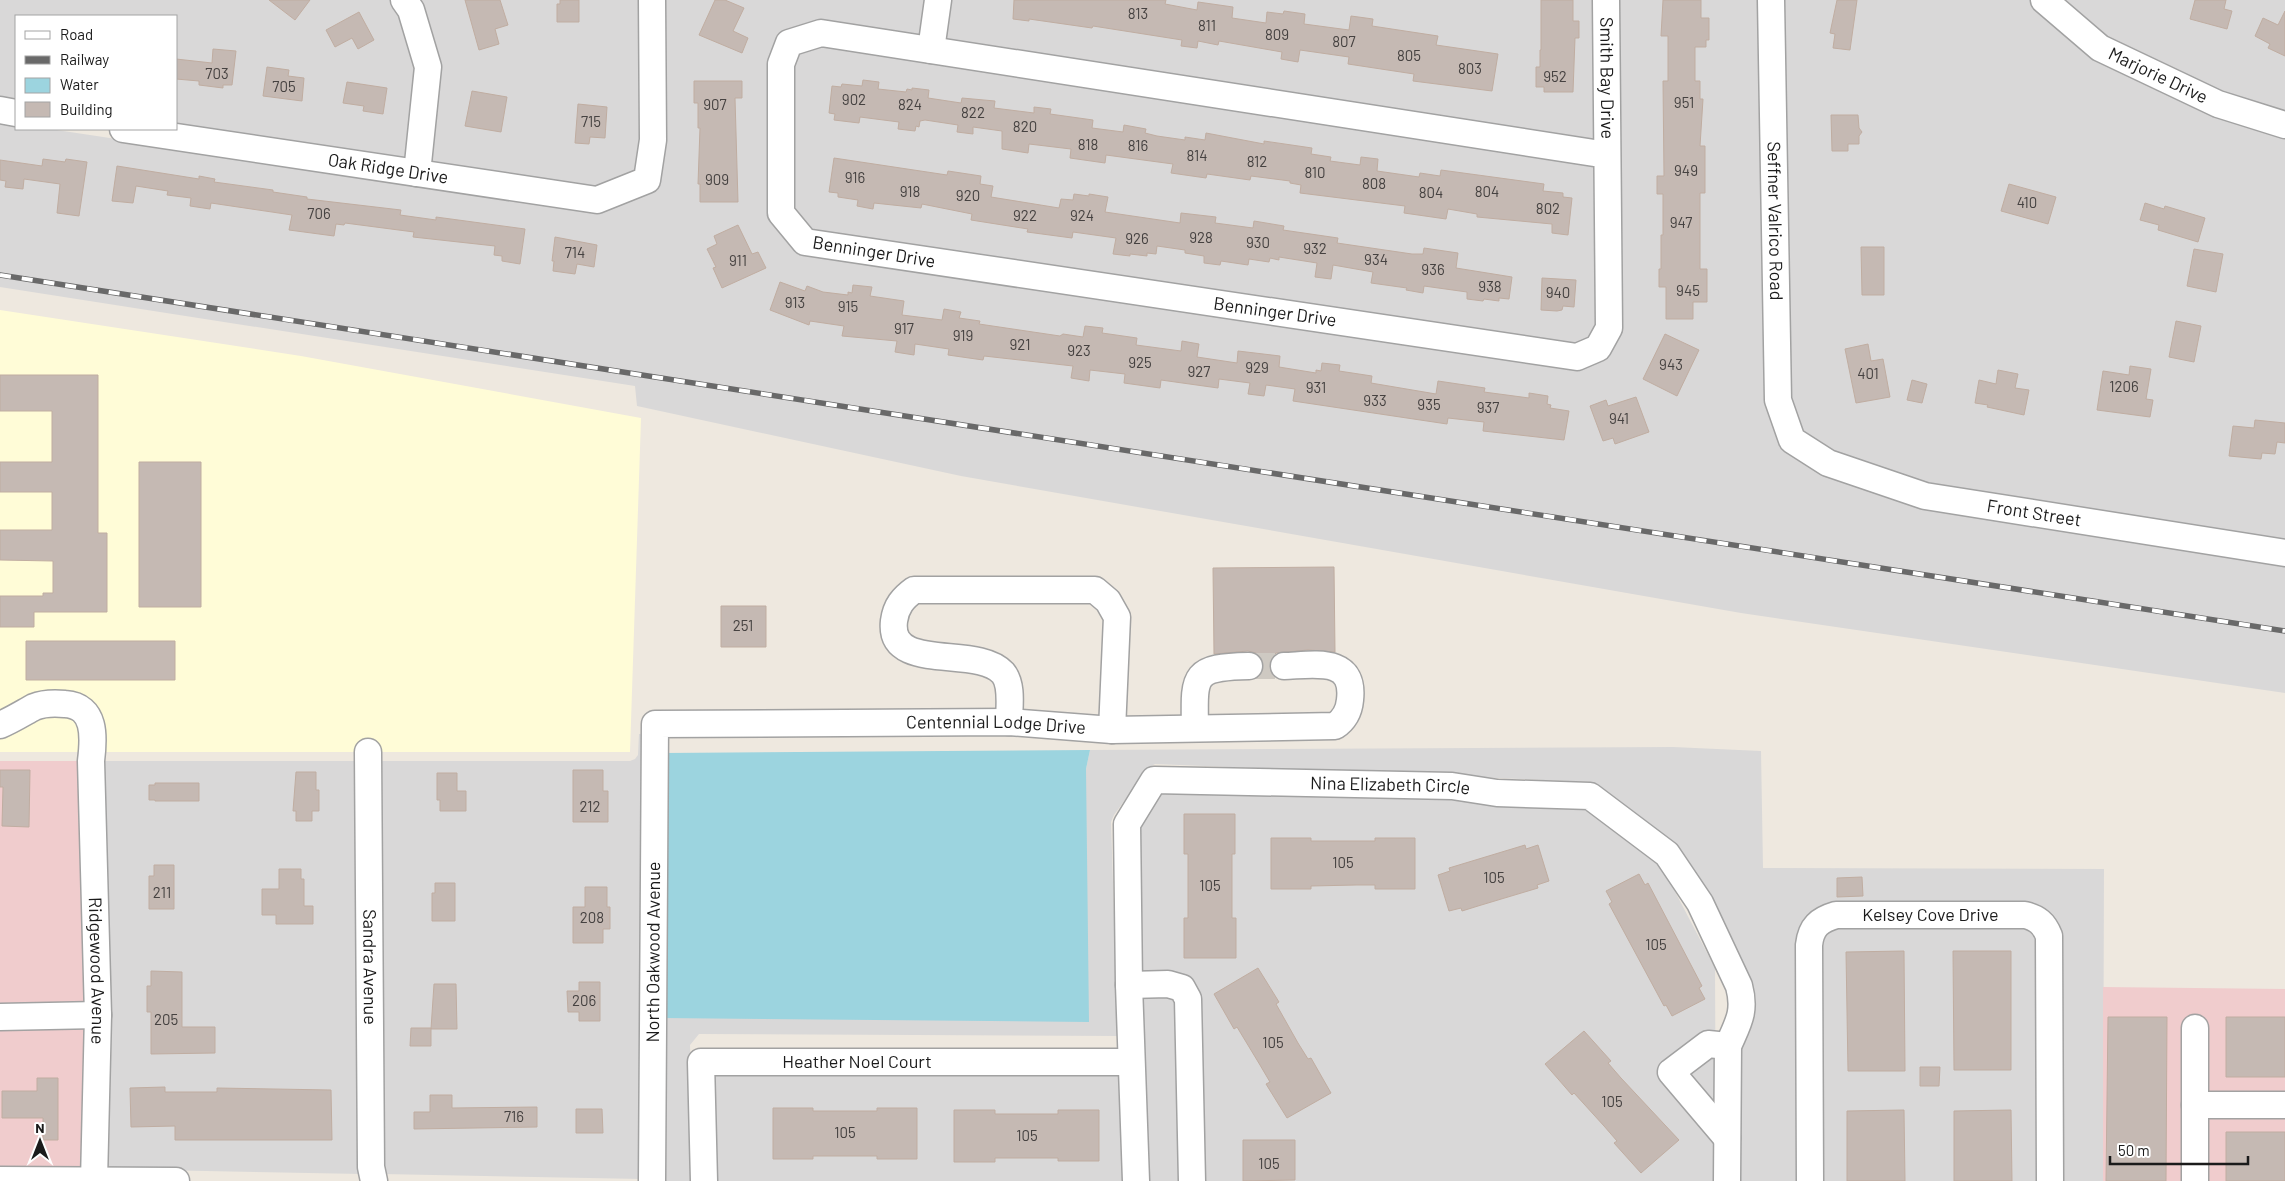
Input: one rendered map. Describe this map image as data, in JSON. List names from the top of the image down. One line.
{"streets":{"street":["Marjorie Drive","Smith Bay Drive","Oak Ridge Drive","Seffner Valrico Road","Benninger Drive","Front Street","Centennial Lodge Drive","Nina Elizabeth Circle","Kelsey Cove Drive","North Oakwood Avenue","Sandra Avenue","Ridgewood Avenue","Heather Noel Court"]},"crossings":[["Smith Bay Drive","Benninger Drive"],["Seffner Valrico Road","Front Street"],["Centennial Lodge Drive","North Oakwood Avenue"],["Nina Elizabeth Circle","Heather Noel Court"]],"house_numbers":["813","811","809","807","805","803","703","952","705","902","951","907","824","822","715","820","818","816","814","812","949","810","916","909","808","918","804","804","920","410","802","706","922","924","947","928","926","930","932","714","934","911","936","938","945","940","913","915","917","919","921","923","925","943","929","927","401","1206","931","933","935","937","941","251","212","105","105","105","211","208","105","206","205","105","105","716","105","105","105"],"legend":["Road","Railway","Water","Building"],"scale_bar":"50 m","north":"top"}
